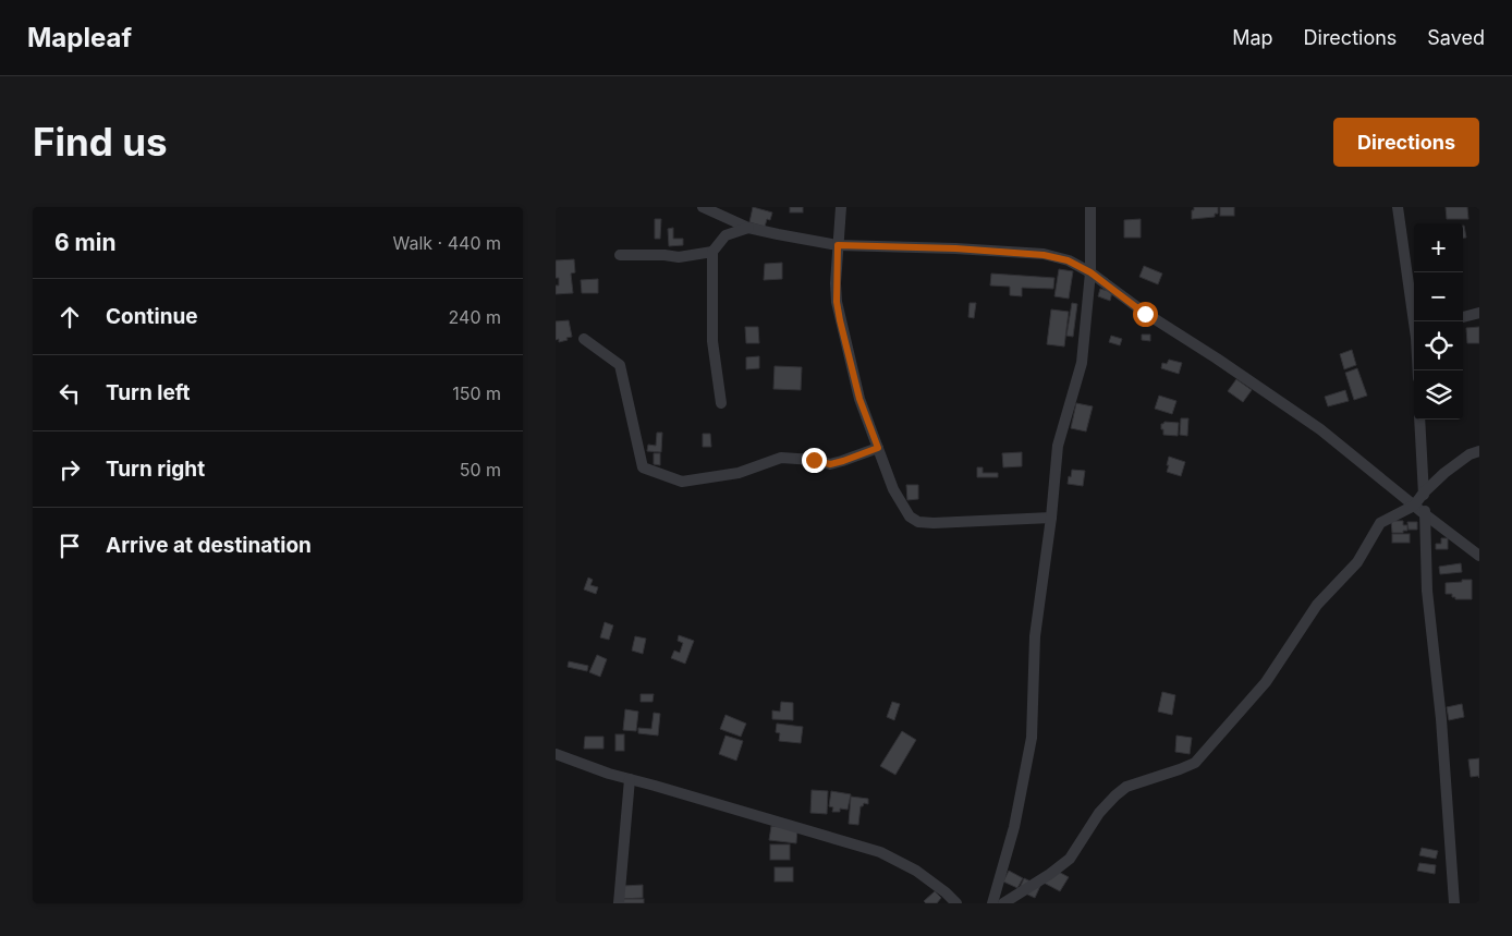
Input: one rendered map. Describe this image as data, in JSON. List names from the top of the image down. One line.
{"page":{"header":"Mapleaf","nav":["Map","Directions","Saved"],"buttons":"Directions","title":"Find us","heading":["6 min","Walk · 440 m"],"map_buttons":["+","−"],"list":[["Continue","240 m"],["Turn left","150 m"],["Turn right","50 m"],"Arrive at destination"]}}
